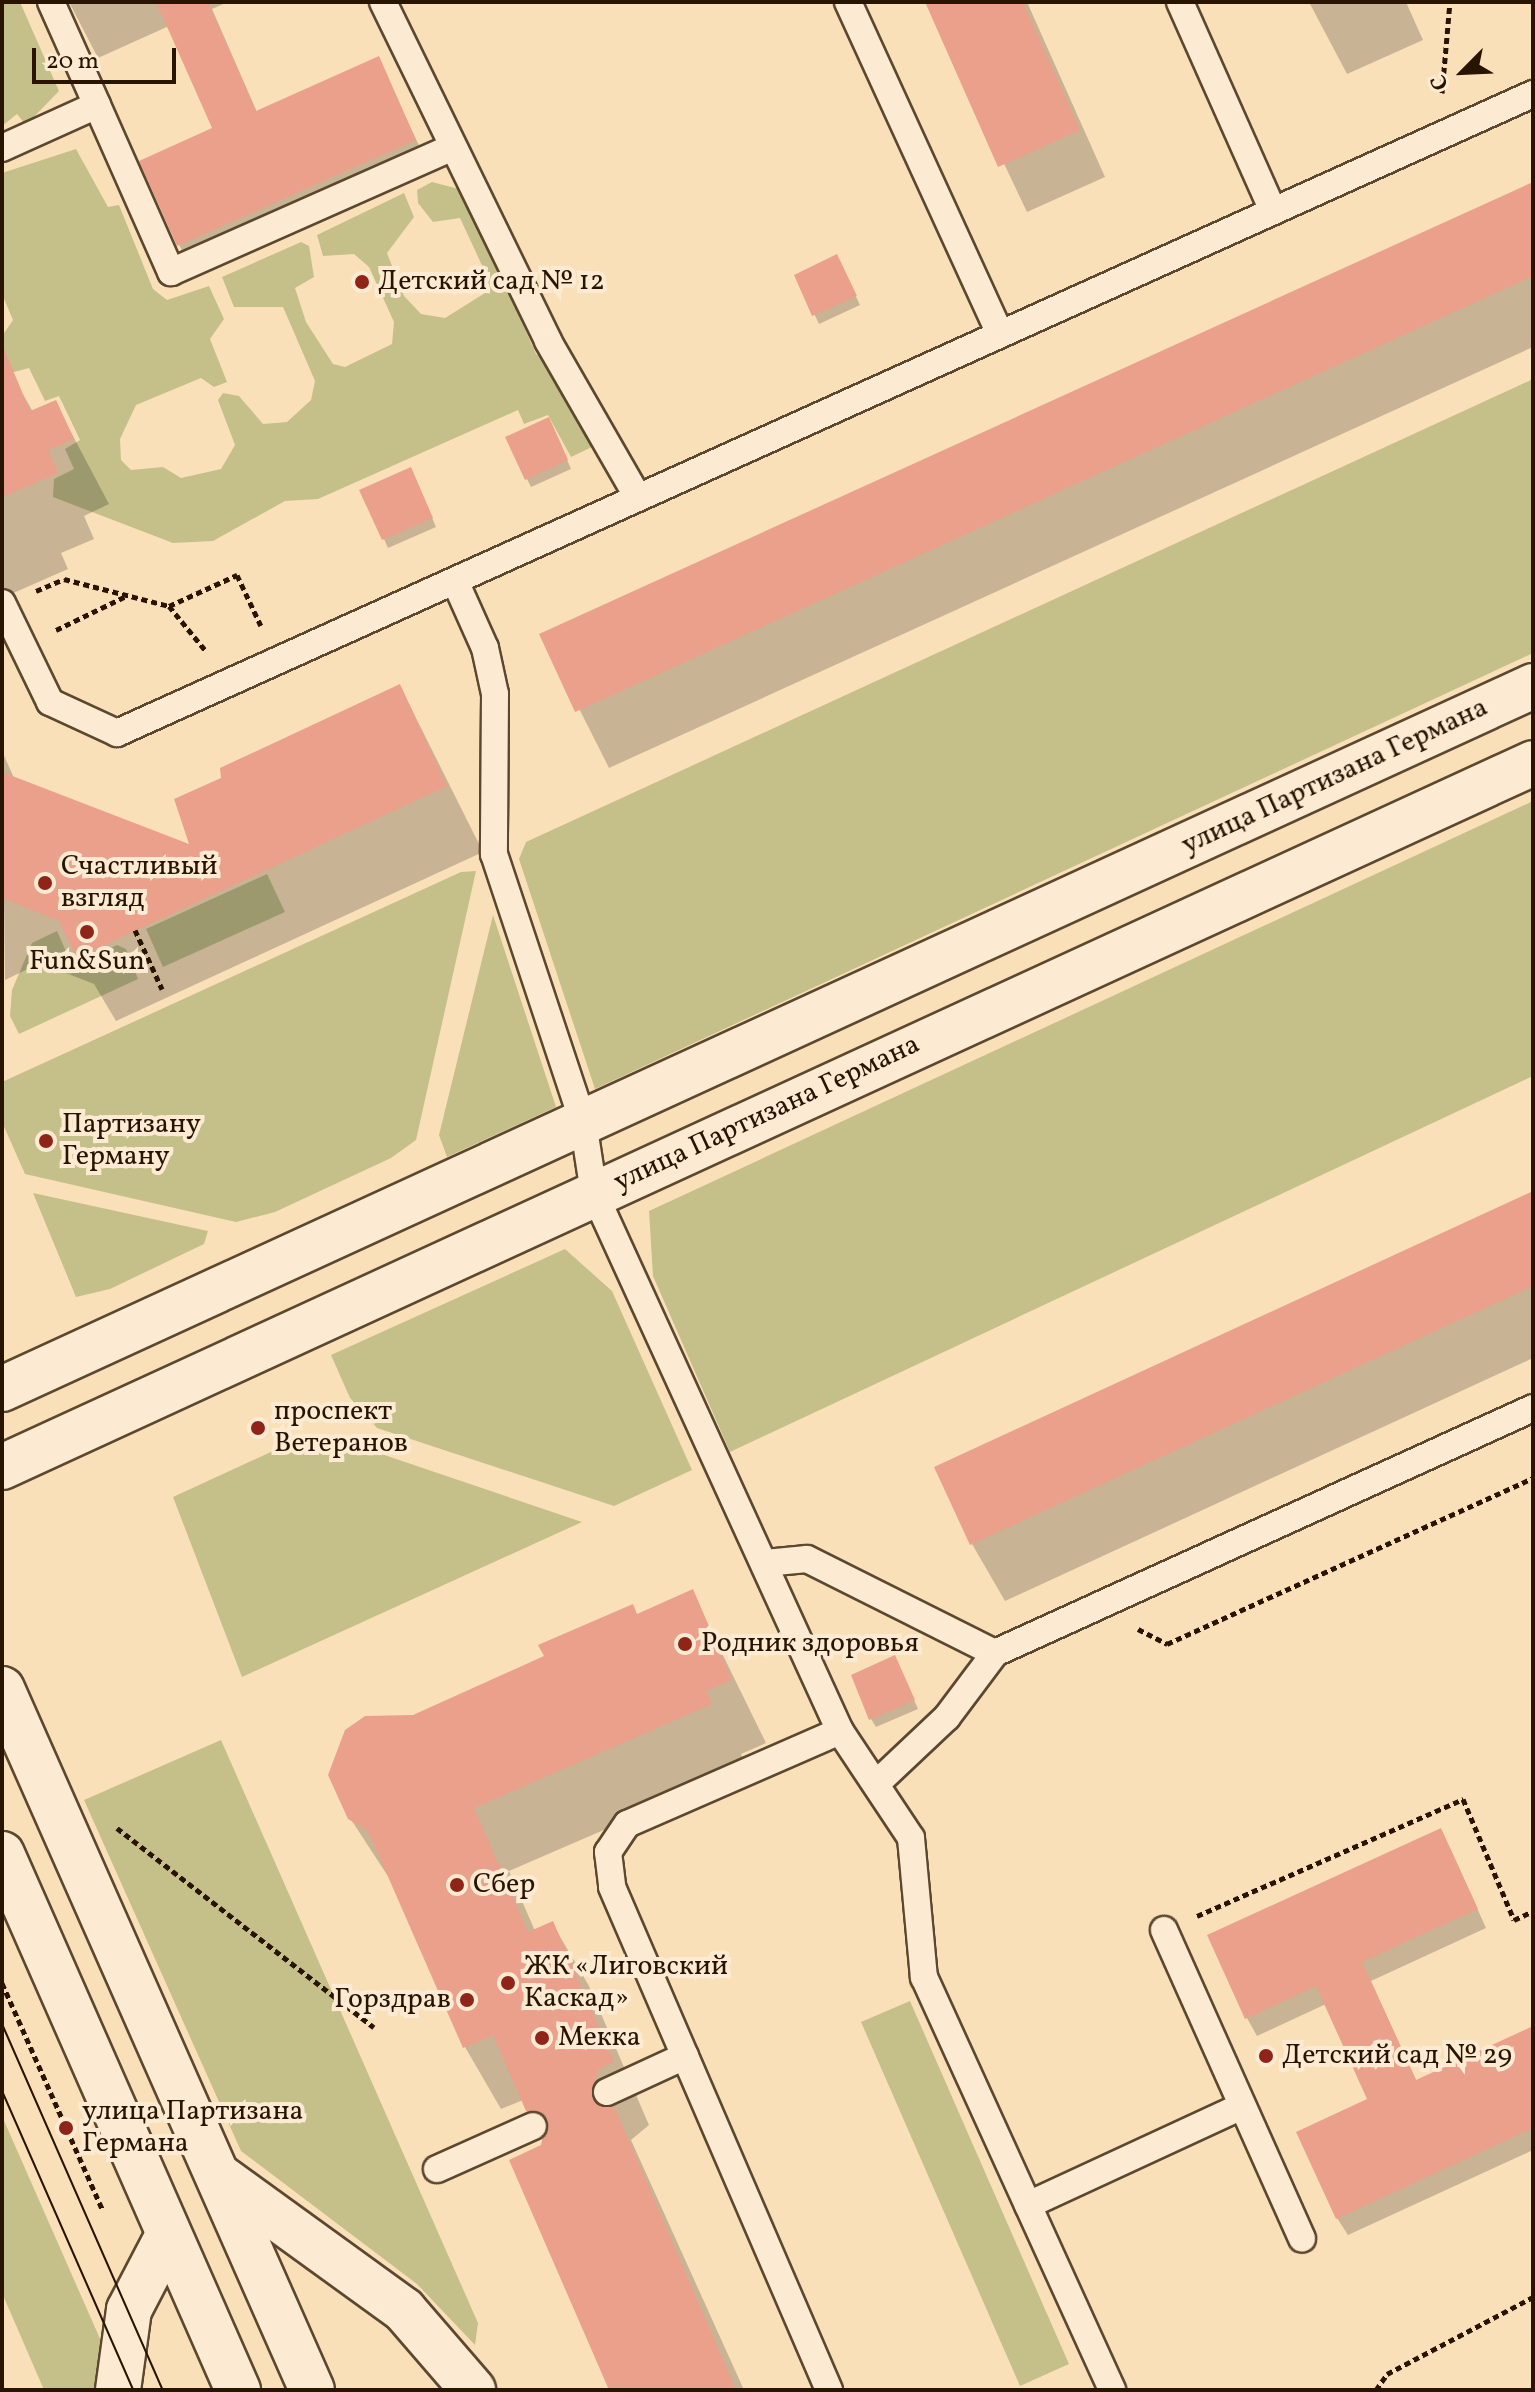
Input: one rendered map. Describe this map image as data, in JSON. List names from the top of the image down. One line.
{"streets":{"main road":["улица Партизана Германа"]},"places":["Детский сад № 12","Счастливый взгляд","Fun&Sun","Партизану Герману","проспект Ветеранов","Родник здоровья","Сбер","ЖК «Лиговский Каскад»","Горздрав","Мекка","Детский сад № 29","улица Партизана Германа"],"scale_bar":"20 m","north":"bottom left"}
